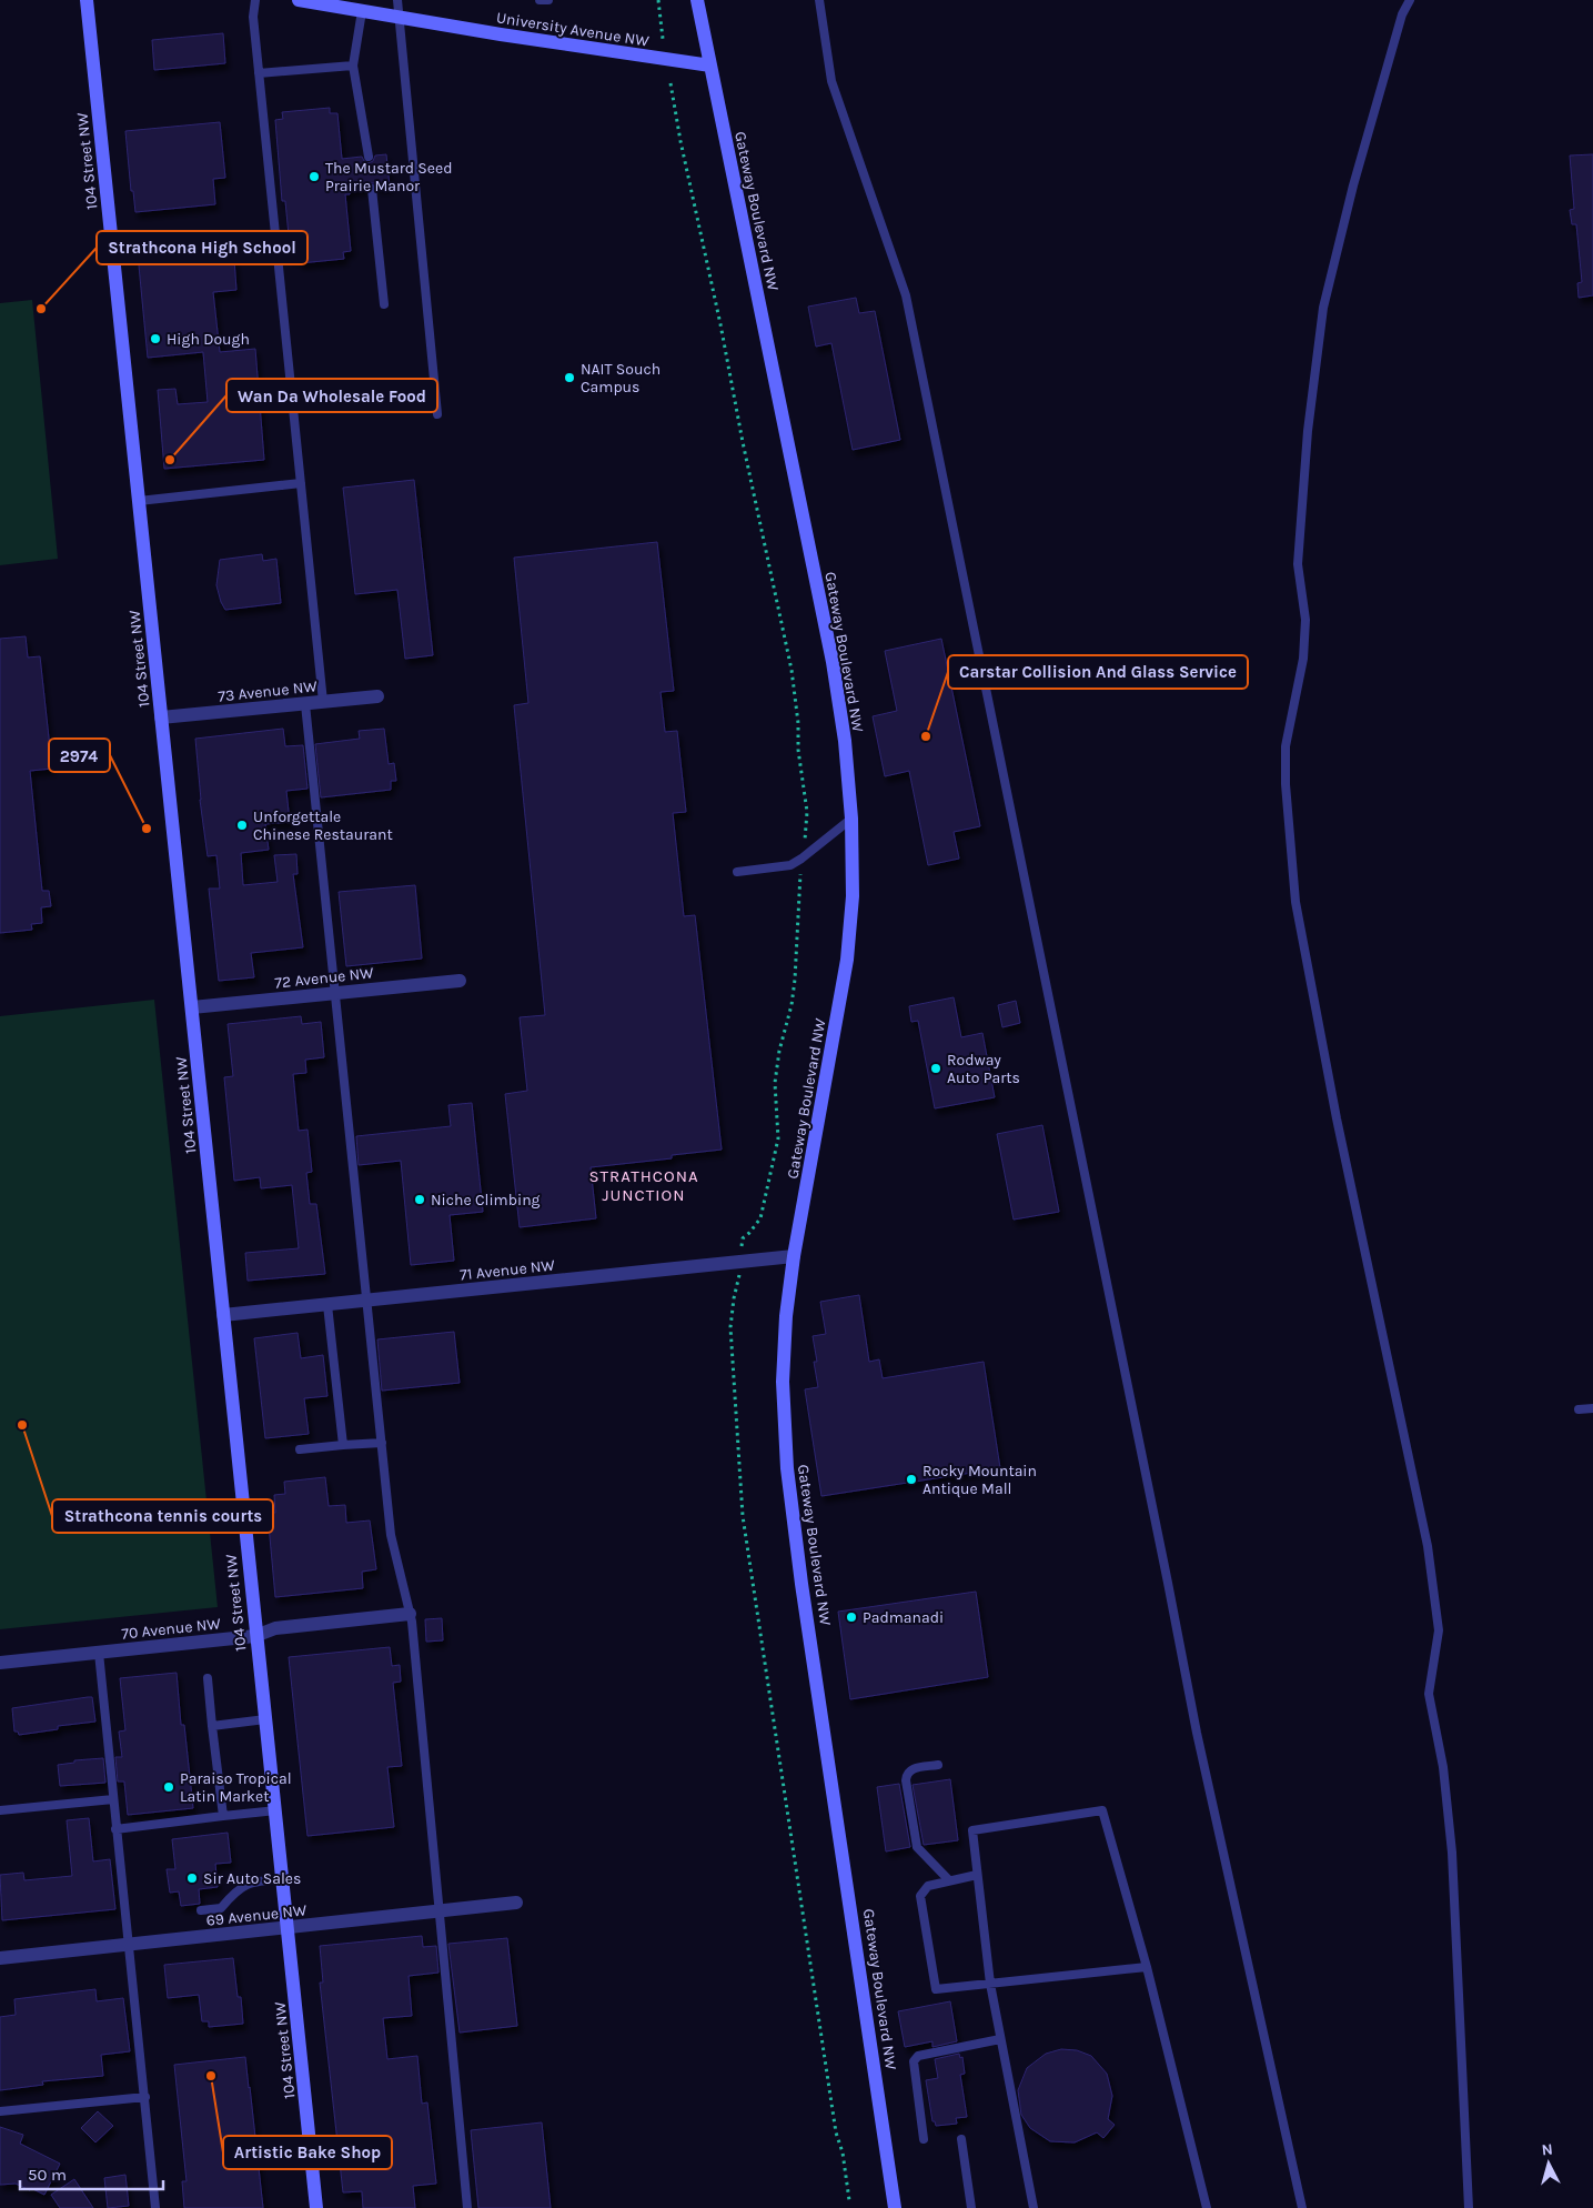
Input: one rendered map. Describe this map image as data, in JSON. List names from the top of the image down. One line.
{"streets":{"main road":["University Avenue NW","104 Street NW","Gateway Boulevard NW"],"street":["73 Avenue NW","72 Avenue NW","71 Avenue NW","70 Avenue NW","69 Avenue NW"]},"crossings":[["University Avenue NW","Gateway Boulevard NW"],["104 Street NW","73 Avenue NW"],["104 Street NW","72 Avenue NW"],["104 Street NW","71 Avenue NW"],["104 Street NW","70 Avenue NW"],["104 Street NW","69 Avenue NW"],["Gateway Boulevard NW","71 Avenue NW"]],"districts":["STRATHCONA JUNCTION"],"places":["The Mustard Seed Prairie Manor","Strathcona High School","High Dough","NAIT Souch Campus","Wan Da Wholesale Food","Carstar Collision And Glass Service","Unforgettale Chinese Restaurant","2974","Rodway Auto Parts","Niche Climbing","Strathcona tennis courts","Rocky Mountain Antique Mall","Padmanadi","Paraiso Tropical Latin Market","Sir Auto Sales","Artistic Bake Shop"],"scale_bar":"50 m","north":"top"}
